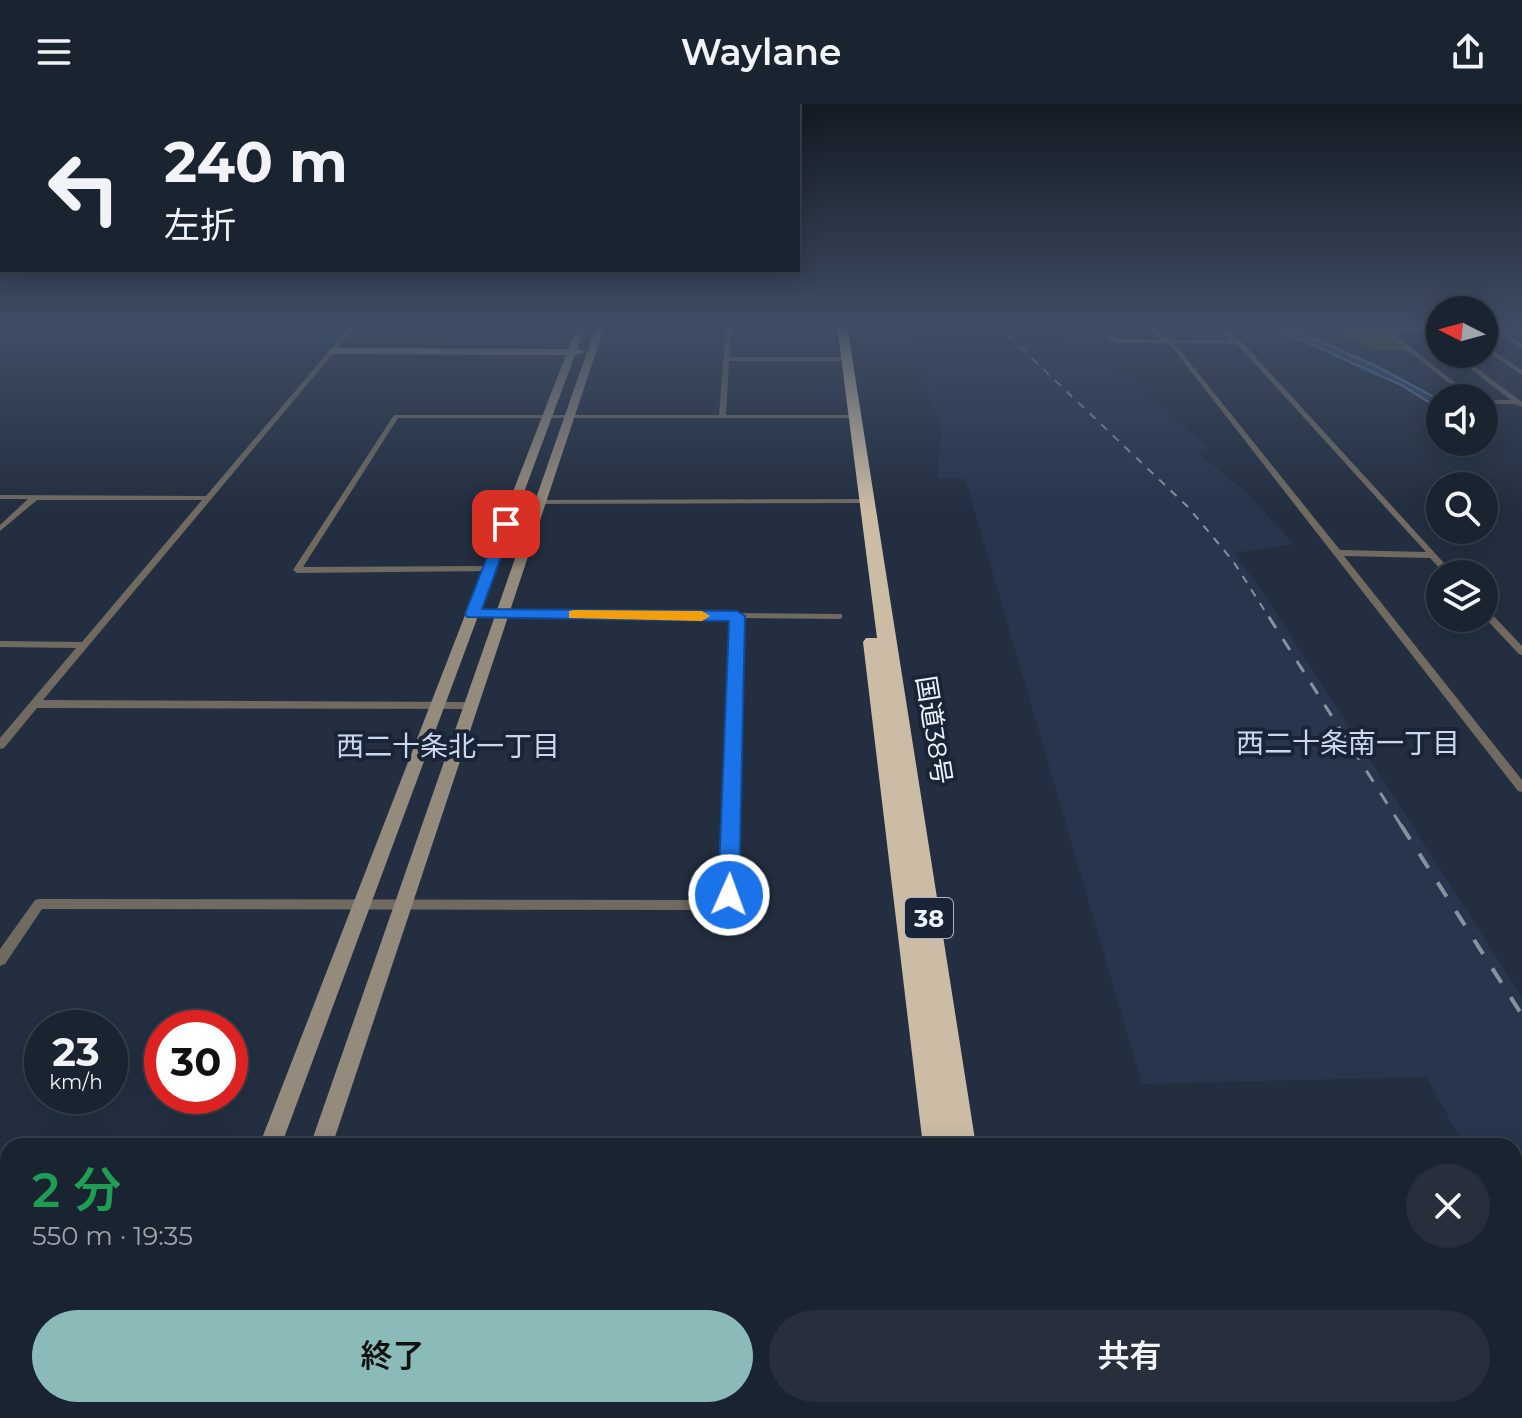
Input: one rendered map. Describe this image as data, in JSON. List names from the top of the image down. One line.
{"streets":{"highway":["国道38号","38"]},"districts":["西二十条南一丁目","西二十条北一丁目"],"north":"left","page":{"header":"Waylane","turn":["240 m","左折"],"speed":"23 km/h","limit":"30","heading":["2 分","550 m · 19:35"],"buttons":["終了","共有"]}}
